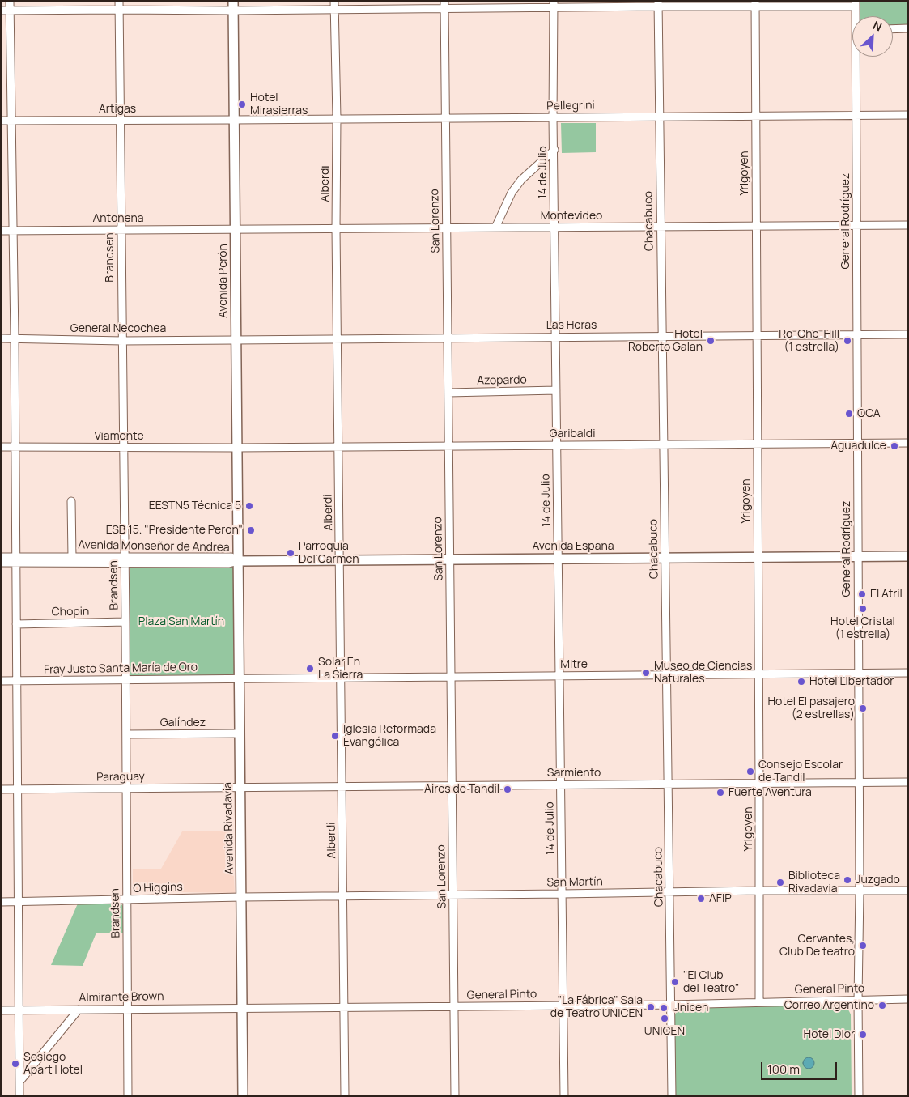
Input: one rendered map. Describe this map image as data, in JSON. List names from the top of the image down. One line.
{"streets":{"main road":["Avenida Perón","Avenida España","Avenida Rivadavia"],"street":["Pellegrini","Artigas","14 de Julio","Yrigoyen","Alberdi","Montevideo","Antonena","San Lorenzo","Chacabuco","General Rodríguez","Brandsen","Las Heras","General Necochea","Azopardo","Garibaldi","Viamonte","Avenida Monseñor de Andrea","Chopin","Mitre","Fray Justo Santa María de Oro","Galíndez","Sarmiento","Paraguay","San Martín","O'Higgins","General Pinto","Almirante Brown"]},"crossings":[["Pellegrini","Artigas"],["Pellegrini","14 de Julio"],["Pellegrini","Yrigoyen"],["Pellegrini","Alberdi"],["Pellegrini","San Lorenzo"],["Pellegrini","Chacabuco"],["Pellegrini","General Rodríguez"],["Pellegrini","Avenida Perón"],["Artigas","Brandsen"],["Artigas","Avenida Perón"],["14 de Julio","Montevideo"],["14 de Julio","Las Heras"],["14 de Julio","Azopardo"],["14 de Julio","Garibaldi"],["14 de Julio","Avenida España"],["14 de Julio","Mitre"],["14 de Julio","Sarmiento"],["14 de Julio","San Martín"],["14 de Julio","General Pinto"],["Yrigoyen","Montevideo"],["Yrigoyen","Las Heras"],["Yrigoyen","Garibaldi"],["Yrigoyen","Avenida España"],["Yrigoyen","Mitre"],["Yrigoyen","Sarmiento"],["Yrigoyen","San Martín"],["Yrigoyen","General Pinto"],["Alberdi","Montevideo"],["Alberdi","Las Heras"],["Alberdi","Garibaldi"],["Alberdi","Avenida España"],["Alberdi","Mitre"],["Alberdi","Sarmiento"],["Alberdi","San Martín"],["Alberdi","General Pinto"],["Montevideo","Antonena"],["Montevideo","San Lorenzo"],["Montevideo","Chacabuco"],["Montevideo","General Rodríguez"],["Montevideo","Avenida Perón"],["Antonena","Brandsen"],["Antonena","Avenida Perón"],["San Lorenzo","Las Heras"],["San Lorenzo","Azopardo"],["San Lorenzo","Garibaldi"],["San Lorenzo","Avenida España"],["San Lorenzo","Mitre"],["San Lorenzo","Sarmiento"],["San Lorenzo","San Martín"],["San Lorenzo","General Pinto"],["Chacabuco","Las Heras"],["Chacabuco","Garibaldi"],["Chacabuco","Avenida España"],["Chacabuco","Mitre"],["Chacabuco","Sarmiento"],["Chacabuco","San Martín"],["Chacabuco","General Pinto"],["General Rodríguez","Las Heras"],["General Rodríguez","Garibaldi"],["General Rodríguez","Avenida España"],["General Rodríguez","Mitre"],["General Rodríguez","Sarmiento"],["General Rodríguez","San Martín"],["General Rodríguez","General Pinto"],["Brandsen","General Necochea"],["Brandsen","Viamonte"],["Brandsen","Avenida Monseñor de Andrea"],["Brandsen","Chopin"],["Brandsen","Fray Justo Santa María de Oro"],["Brandsen","Galíndez"],["Brandsen","Paraguay"],["Brandsen","O'Higgins"],["Brandsen","Almirante Brown"],["Avenida Perón","Las Heras"],["Avenida Perón","General Necochea"],["Avenida Perón","Garibaldi"],["Avenida Perón","Viamonte"],["Avenida Perón","Avenida Monseñor de Andrea"],["Avenida Perón","Avenida España"],["Avenida Perón","Avenida Rivadavia"],["Las Heras","General Necochea"],["Garibaldi","Viamonte"],["Avenida Monseñor de Andrea","Avenida España"],["Avenida Monseñor de Andrea","Avenida Rivadavia"],["Avenida España","Avenida Rivadavia"],["Mitre","Fray Justo Santa María de Oro"],["Mitre","Avenida Rivadavia"],["Fray Justo Santa María de Oro","Avenida Rivadavia"],["Galíndez","Avenida Rivadavia"],["Sarmiento","Paraguay"],["Sarmiento","Avenida Rivadavia"],["Paraguay","Avenida Rivadavia"],["Avenida Rivadavia","San Martín"],["Avenida Rivadavia","O'Higgins"],["Avenida Rivadavia","General Pinto"],["Avenida Rivadavia","Almirante Brown"],["San Martín","O'Higgins"],["General Pinto","Almirante Brown"]],"parks":["Plaza San Martín"],"places":["Hotel Mirasierras","Hotel Roberto Galan","Ro-Che-Hill (1 estrella)","OCA","Aguadulce","EESTN5 Técnica 5","ESB 15. \"Presidente Peron\"","Parroquia Del Carmen","El Atril","Hotel Cristal (1 estrella)","Solar En La Sierra","Museo de Ciencias Naturales","Hotel Libertador","Hotel El pasajero (2 estrellas)","Iglesia Reformada Evangélica","Consejo Escolar de Tandil","Aires de Tandil","Fuerte Aventura","Juzgado","Biblioteca Rivadavia","AFIP","Cervantes, Club De teatro","\"El Club del Teatro\"","Correo Argentino","\"La Fábrica\" Sala de Teatro UNICEN","Unicen","UNICEN","Hotel Dior","Sosiego Apart Hotel"],"scale_bar":"100 m","north":"top right"}
